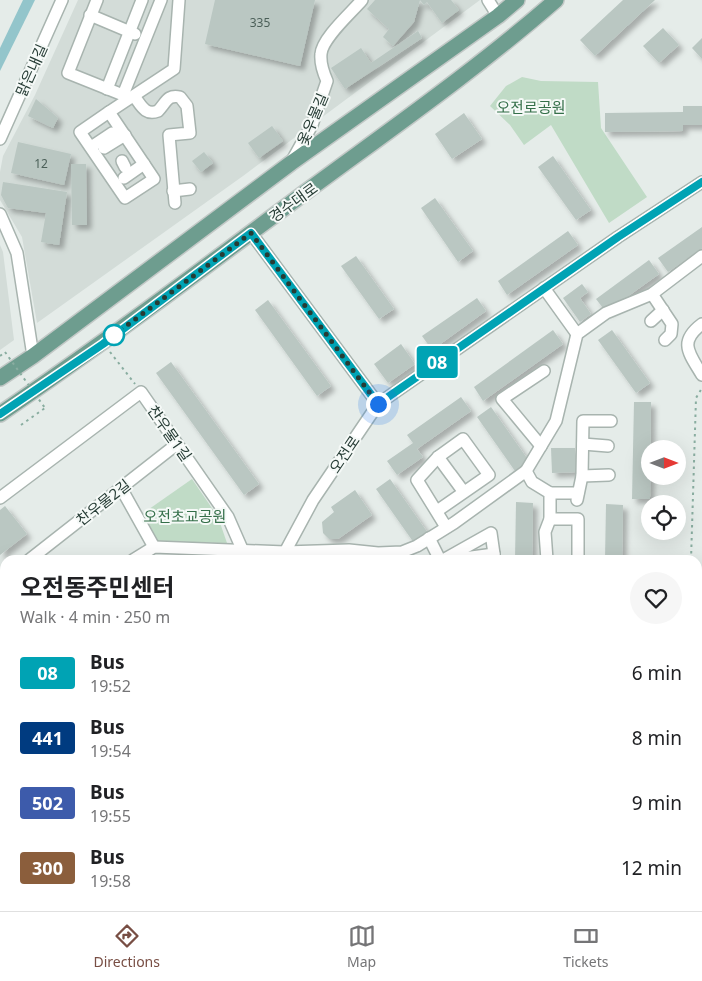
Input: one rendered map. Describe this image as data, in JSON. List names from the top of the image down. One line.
{"streets":{"main road":["경수대로"],"street":["맑은내길","옻우물길","찬우물1길","오전로","찬우물2길"]},"crossings":[["찬우물1길","찬우물2길"]],"parks":["오전로공원","오전초교공원"],"lines":["bus line 08"],"house_numbers":["335","12"],"north":"right","page":{"on_map":"08","heading":["오전동주민센터","Walk · 4 min · 250 m"],"list":[{"mark":"08","name":"Bus","note":"19:52","value":"6 min"},{"mark":"441","name":"Bus","note":"19:54","value":"8 min"},{"mark":"502","name":"Bus","note":"19:55","value":"9 min"},{"mark":"300","name":"Bus","note":"19:58","value":"12 min"}],"tabs":["Directions","Map","Tickets"]}}
